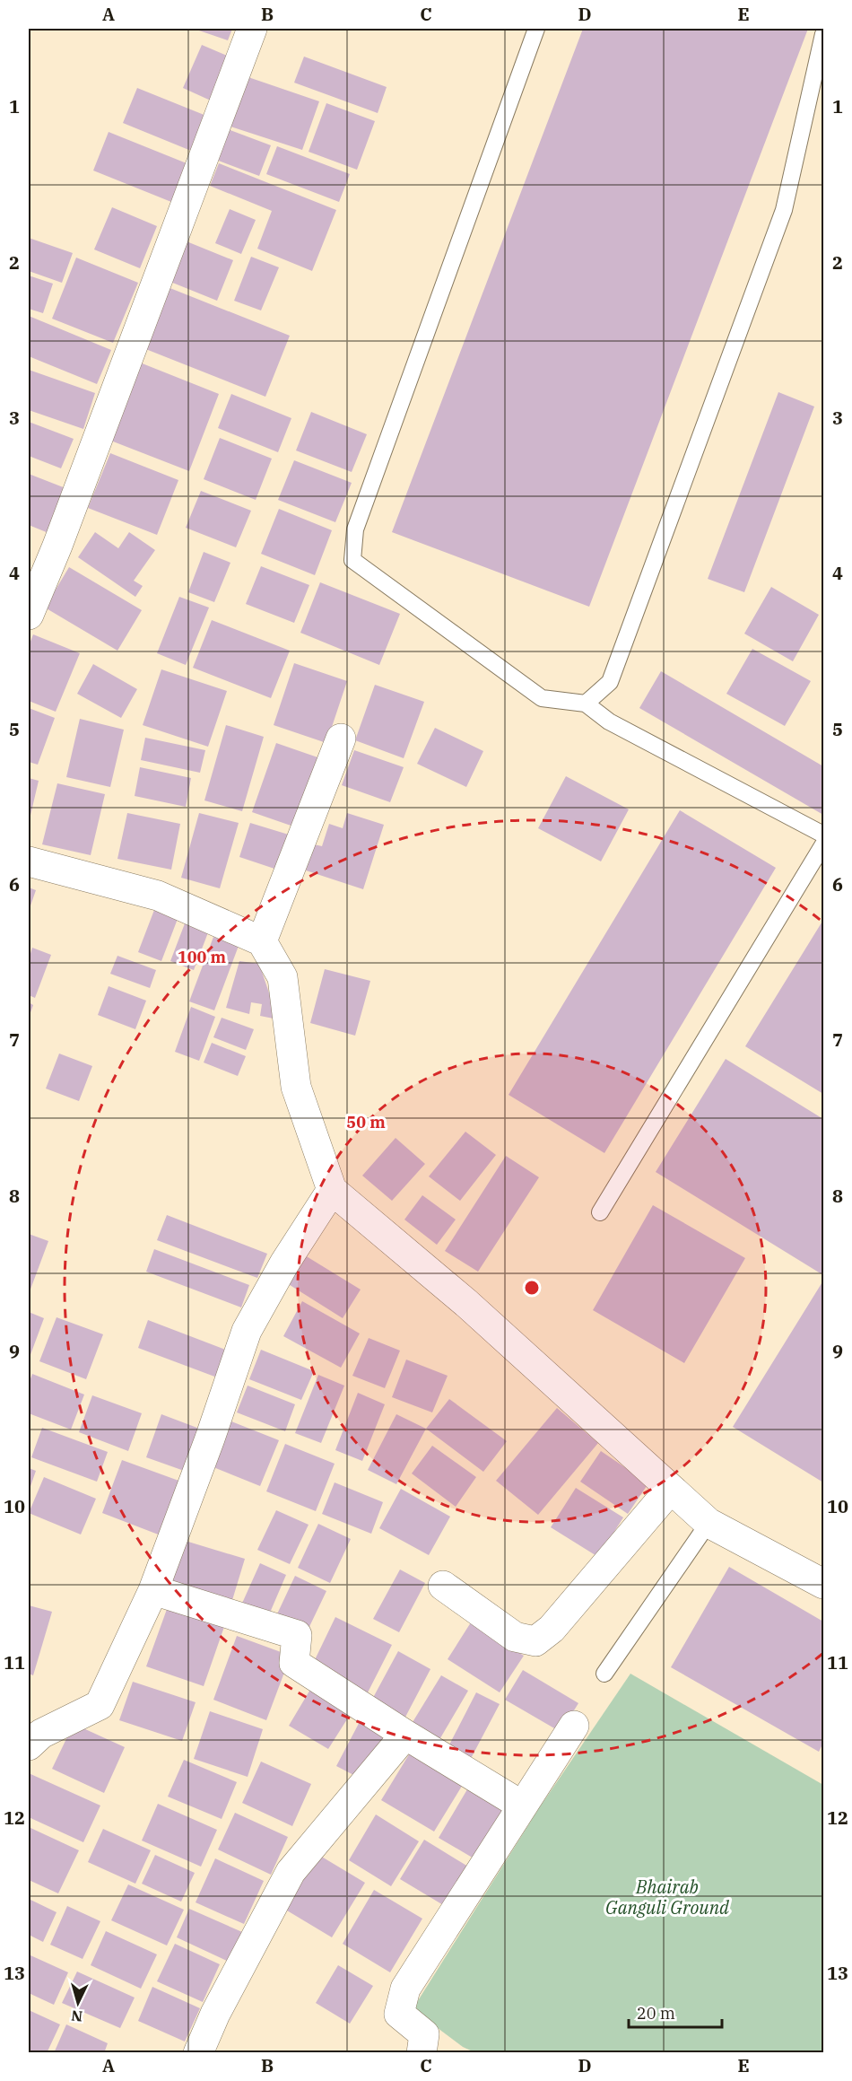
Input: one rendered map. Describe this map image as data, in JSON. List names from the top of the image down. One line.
{"parks":["Bhairab Ganguli Ground"],"scale_bar":"20 m","north":"bottom","grid":{"columns":["A","B","C","D","E"],"rows":["1","2","3","4","5","6","7","8","9","10","11","12","13"]},"rings":["100 m","50 m"]}
